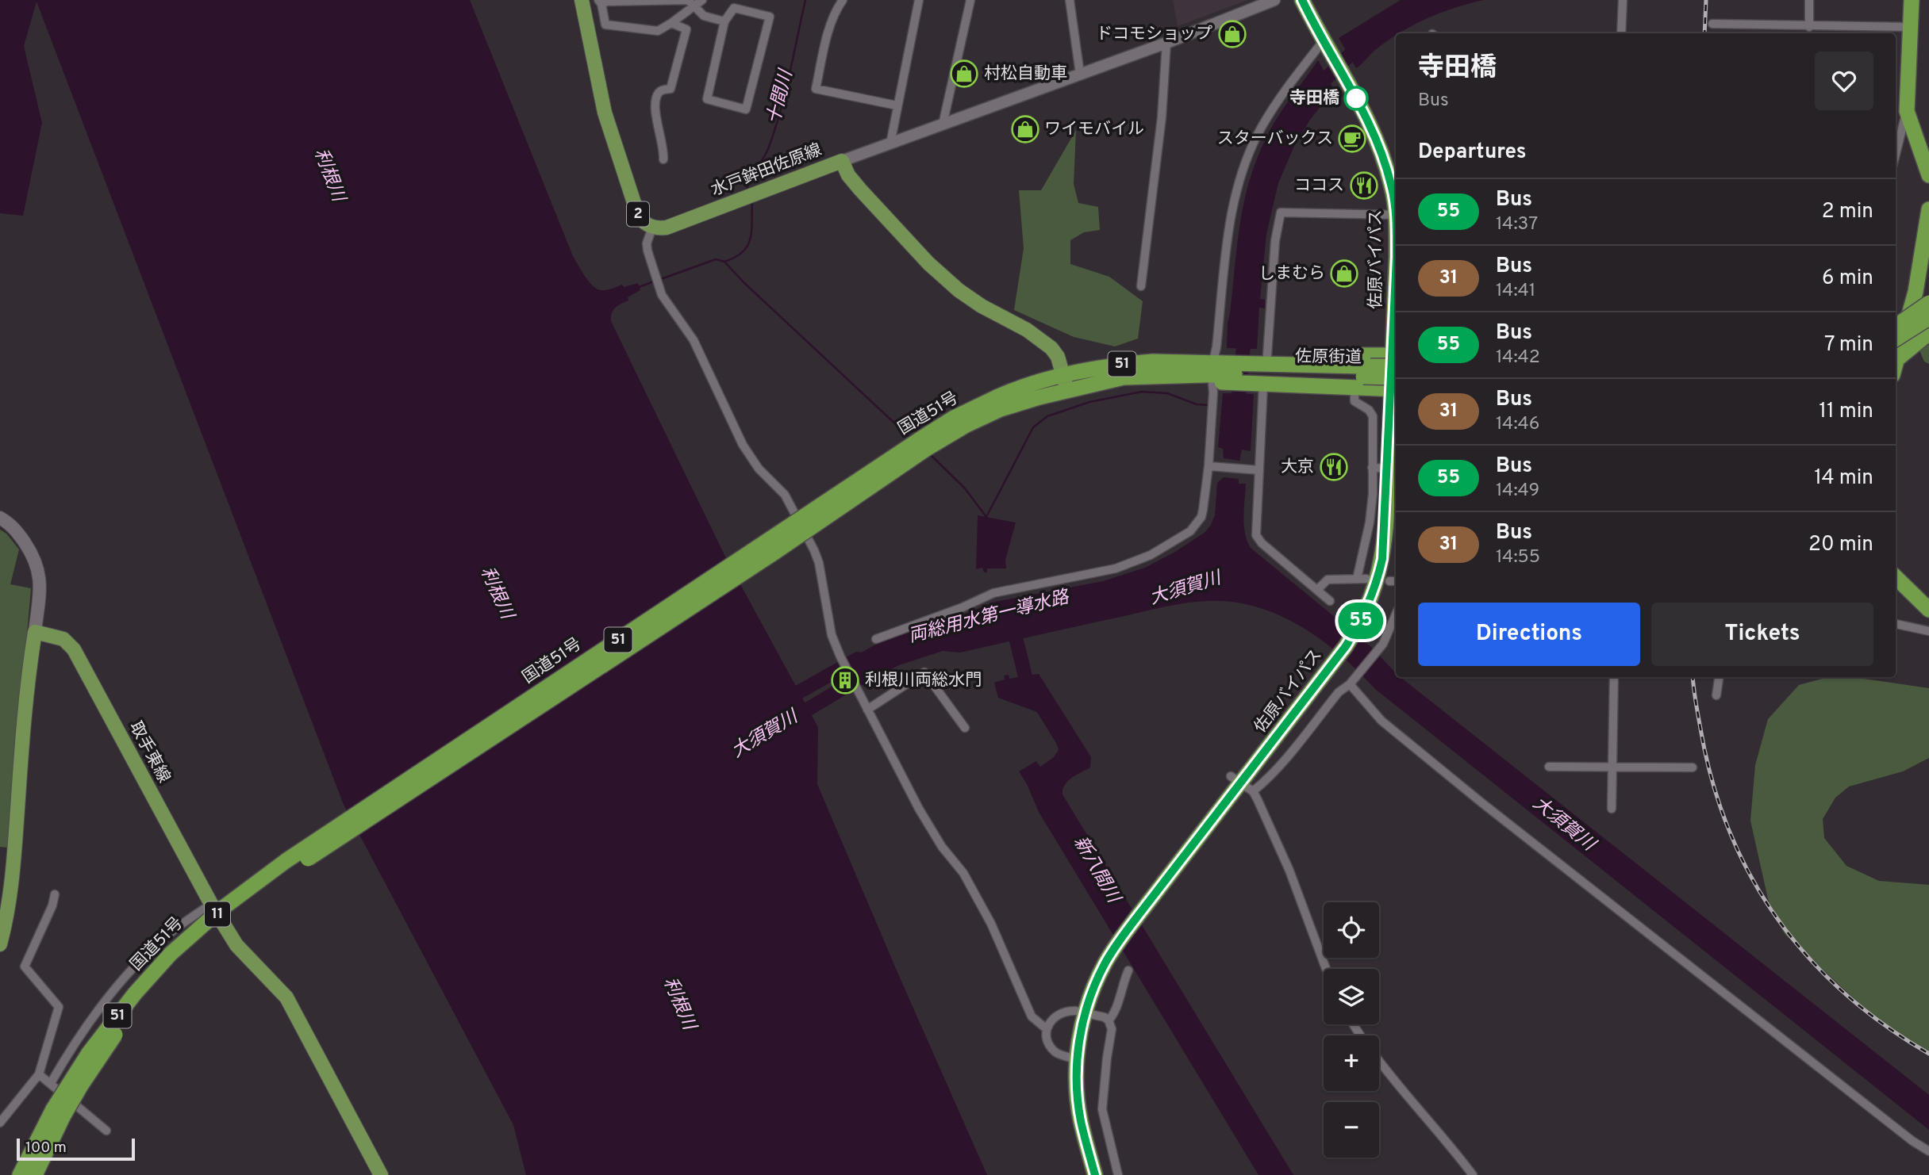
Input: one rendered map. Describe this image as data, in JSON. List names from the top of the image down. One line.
{"streets":{"highway":["佐原バイパス","佐原街道","51","国道51号"],"main road":["水戸鉾田佐原線","2","取手東線","11"]},"crossings":[["水戸鉾田佐原線","2"],["水戸鉾田佐原線","国道51号"],["佐原バイパス","佐原街道"]],"water":["十間川","利根川","大須賀川","両総用水第一導水路","新八間川"],"places":{"shop":["ドコモショップ","村松自動車","ワイモバイル","しまむら"],"other":["寺田橋"],"cafe":["スターバックス"],"restaurant":["ココス","大京"],"building":["利根川両総水門"]},"lines":["bus line 55"],"scale_bar":"100 m","page":{"on_map":"55","heading":[["寺田橋","Bus"],"Departures"],"list":[{"mark":"55","name":"Bus","note":"14:37","value":"2 min"},{"mark":"31","name":"Bus","note":"14:41","value":"6 min"},{"mark":"55","name":"Bus","note":"14:42","value":"7 min"},{"mark":"31","name":"Bus","note":"14:46","value":"11 min"},{"mark":"55","name":"Bus","note":"14:49","value":"14 min"},{"mark":"31","name":"Bus","note":"14:55","value":"20 min"}],"buttons":["Directions","Tickets"],"map_buttons":["+","−"],"scale":"100 m"}}
